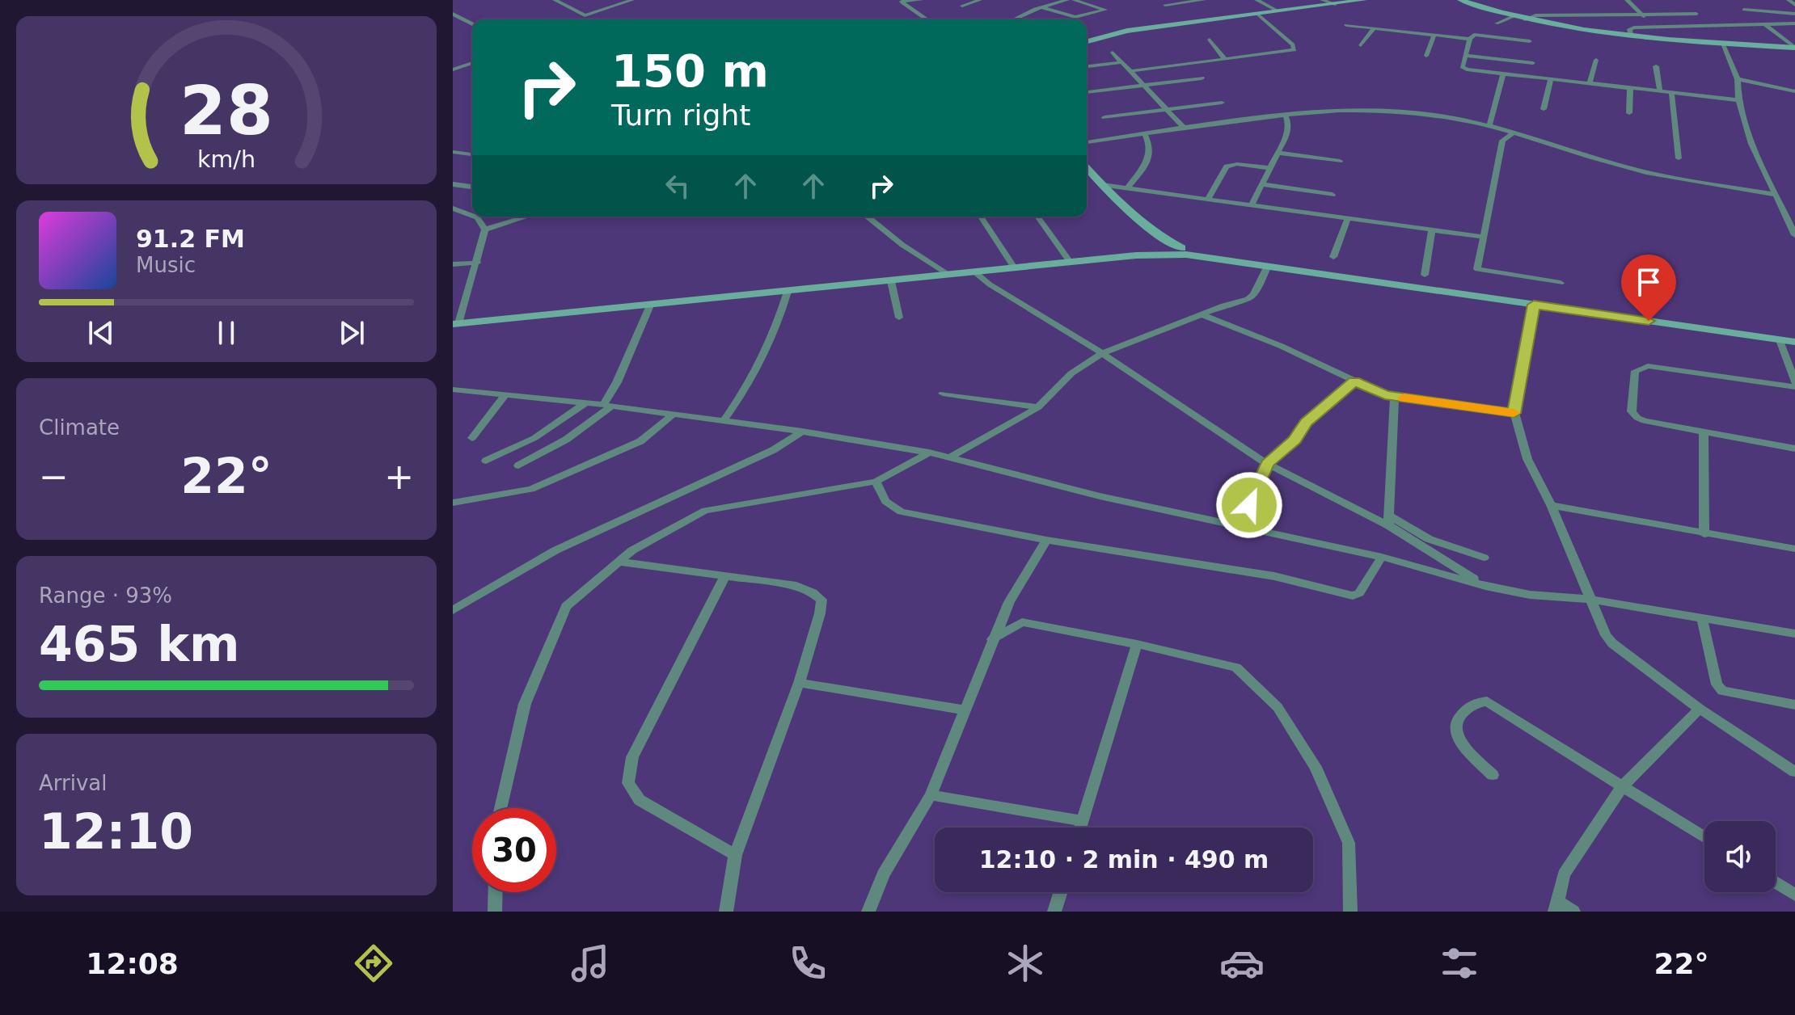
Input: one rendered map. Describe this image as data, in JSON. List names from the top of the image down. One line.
{"page":{"turn":["150 m","Turn right"],"song":["91.2 FM","Music"],"tile":["Climate",["Range · 93%","465 km"],["Arrival","12:10"]],"heat":["−","22°","+"],"limit":"30","trip":"12:10 · 2 min · 490 m","tabs":["12:08","22°"],"gauge":["28","km/h"]}}
